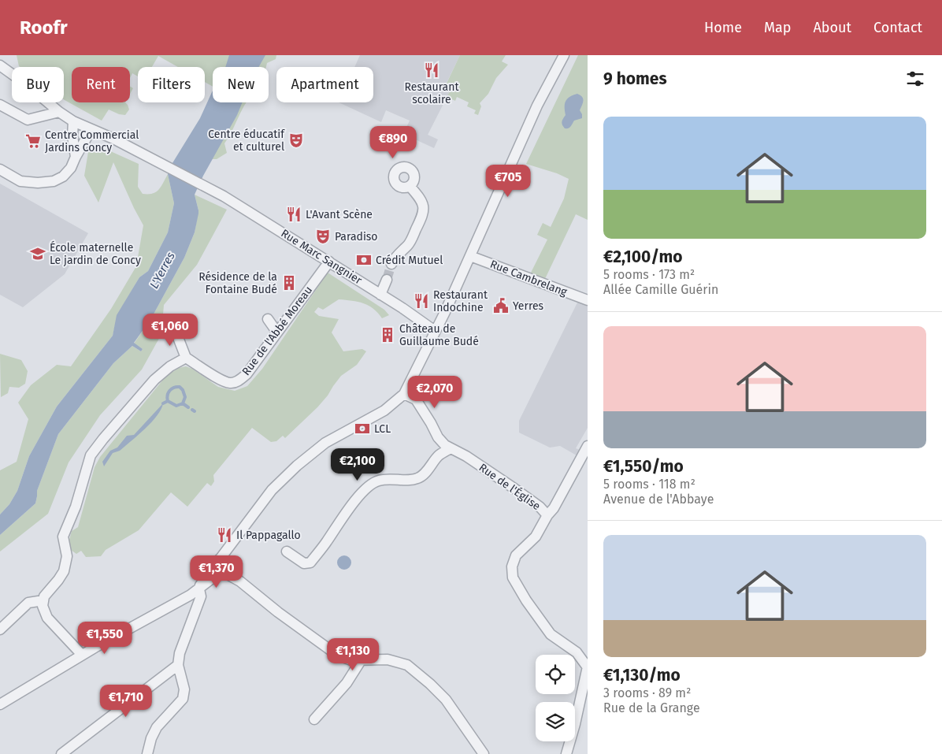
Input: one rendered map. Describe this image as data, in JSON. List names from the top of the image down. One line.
{"streets":{"street":["Rue Marc Sangnier","Rue Cambrelang","Rue de l'Abbé Moreau","Rue de l'Église"]},"crossings":[["Rue Marc Sangnier","Rue de l'Abbé Moreau"]],"water":["L'Yerres"],"places":{"restaurant":["Restaurant scolaire","L'Avant Scène","Restaurant Indochine","Il Pappagallo"],"theatre":["Centre éducatif et culturel","Paradiso"],"supermarket":["Centre Commercial Jardins Concy"],"school or university":["École maternelle Le jardin de Concy"],"bank":["Crédit Mutuel","LCL"],"building":["Résidence de la Fontaine Budé","Château de Guillaume Budé"],"public building":["Yerres"]},"page":{"header":"Roofr","nav":["Home","Map","About","Contact"],"heading":"9 homes","chip":["Buy","Rent","Filters","New","Apartment"],"list":[{"name":"€2,100/mo","note":"5 rooms · 173 m² · Allée Camille Guérin"},{"name":"€1,550/mo","note":"5 rooms · 118 m² · Avenue de l'Abbaye"},{"name":"€1,130/mo","note":"3 rooms · 89 m² · Rue de la Grange"}],"price":["€890","€705","€1,060","€2,070","€2,100","€1,370","€1,550","€1,130","€1,710"]}}
